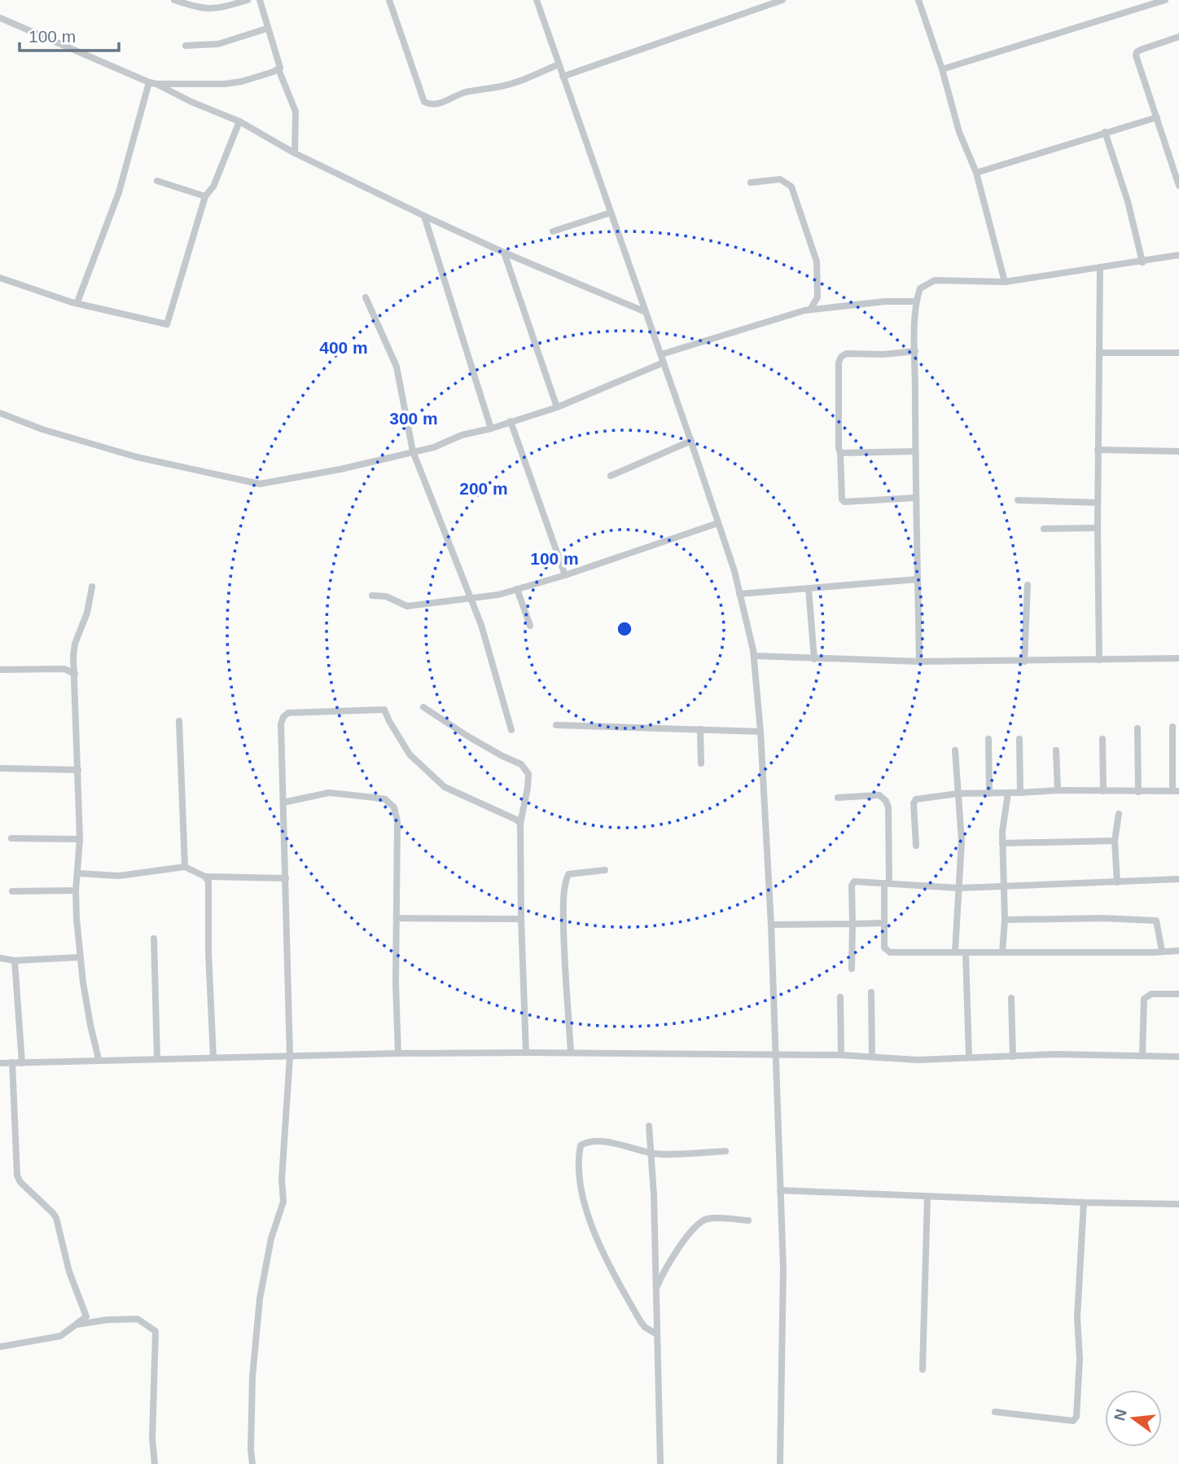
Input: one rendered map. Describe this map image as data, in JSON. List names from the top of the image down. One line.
{"scale_bar":"100 m","north":"left","rings":["400 m","300 m","200 m","100 m"]}
